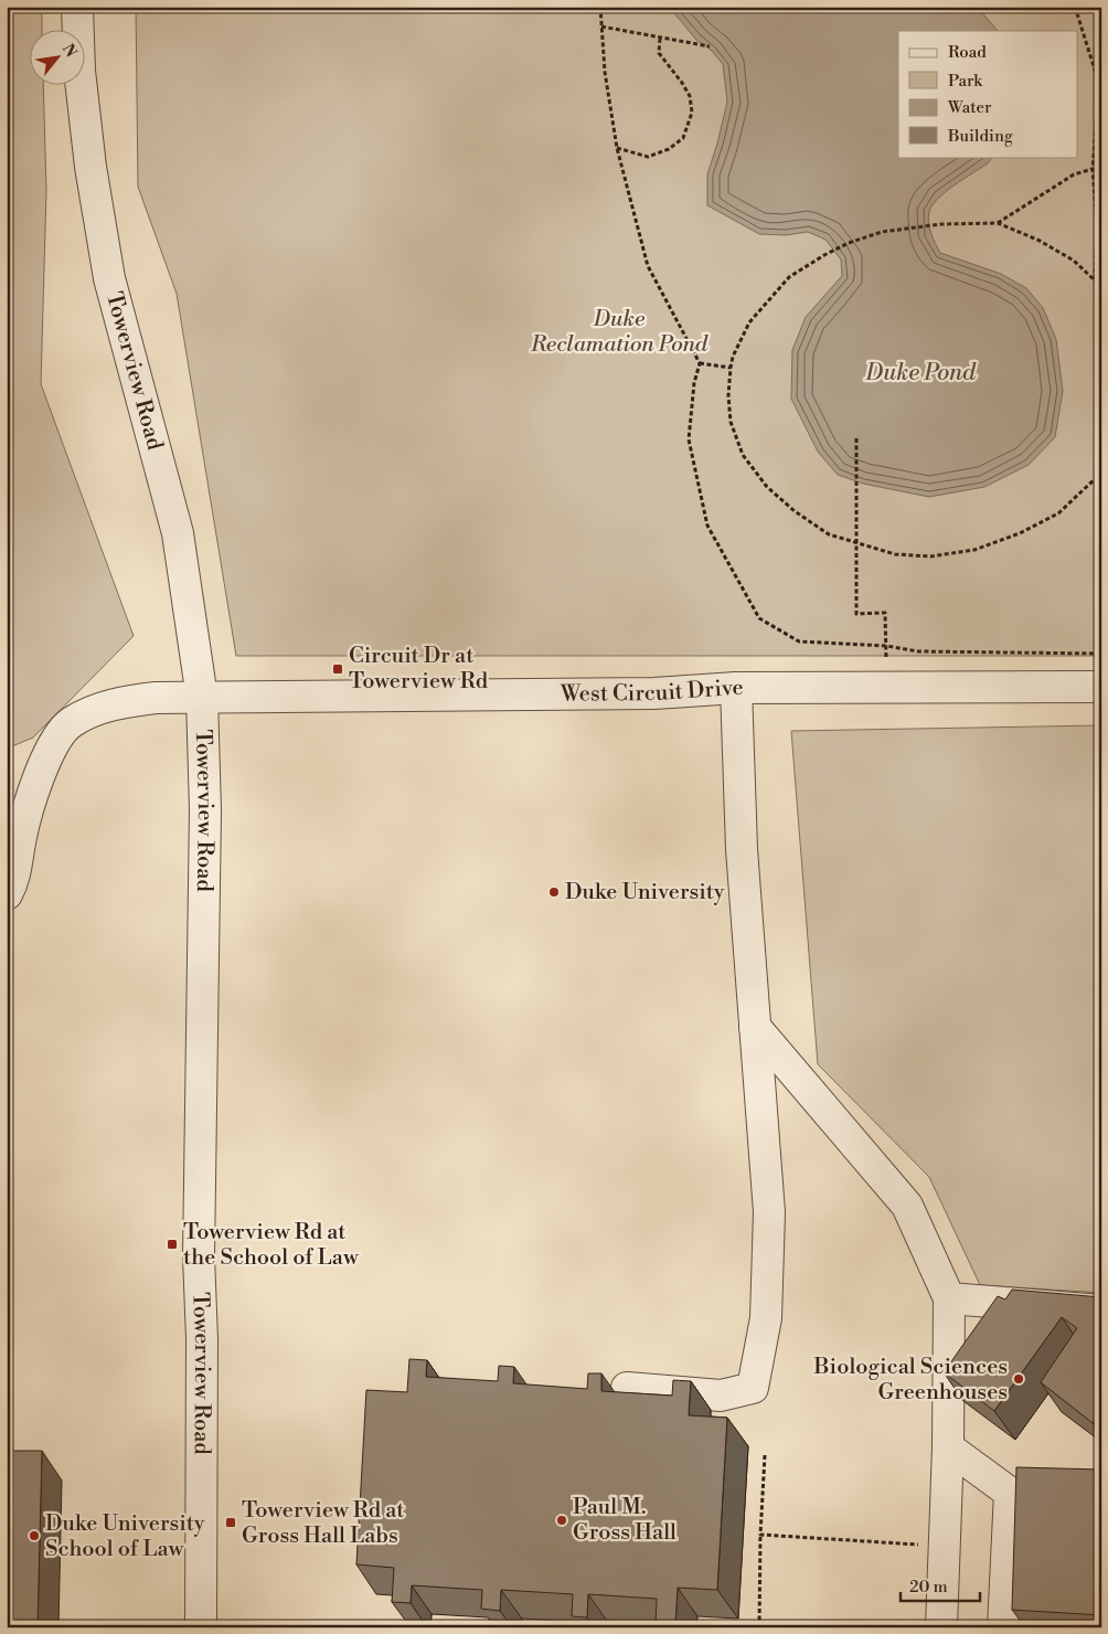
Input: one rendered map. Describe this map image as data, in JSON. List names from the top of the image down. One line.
{"streets":{"street":["Towerview Road","West Circuit Drive"]},"crossings":[["Towerview Road","West Circuit Drive"]],"water":["Duke Pond"],"parks":["Duke Reclamation Pond"],"places":{"transit":["Circuit Dr at Towerview Rd","Towerview Rd at the School of Law","Towerview Rd at Gross Hall Labs"],"other":["Duke University","Biological Sciences Greenhouses","Paul M. Gross Hall","Duke University School of Law"]},"legend":["Road","Park","Water","Building"],"scale_bar":"20 m","north":"top right"}
